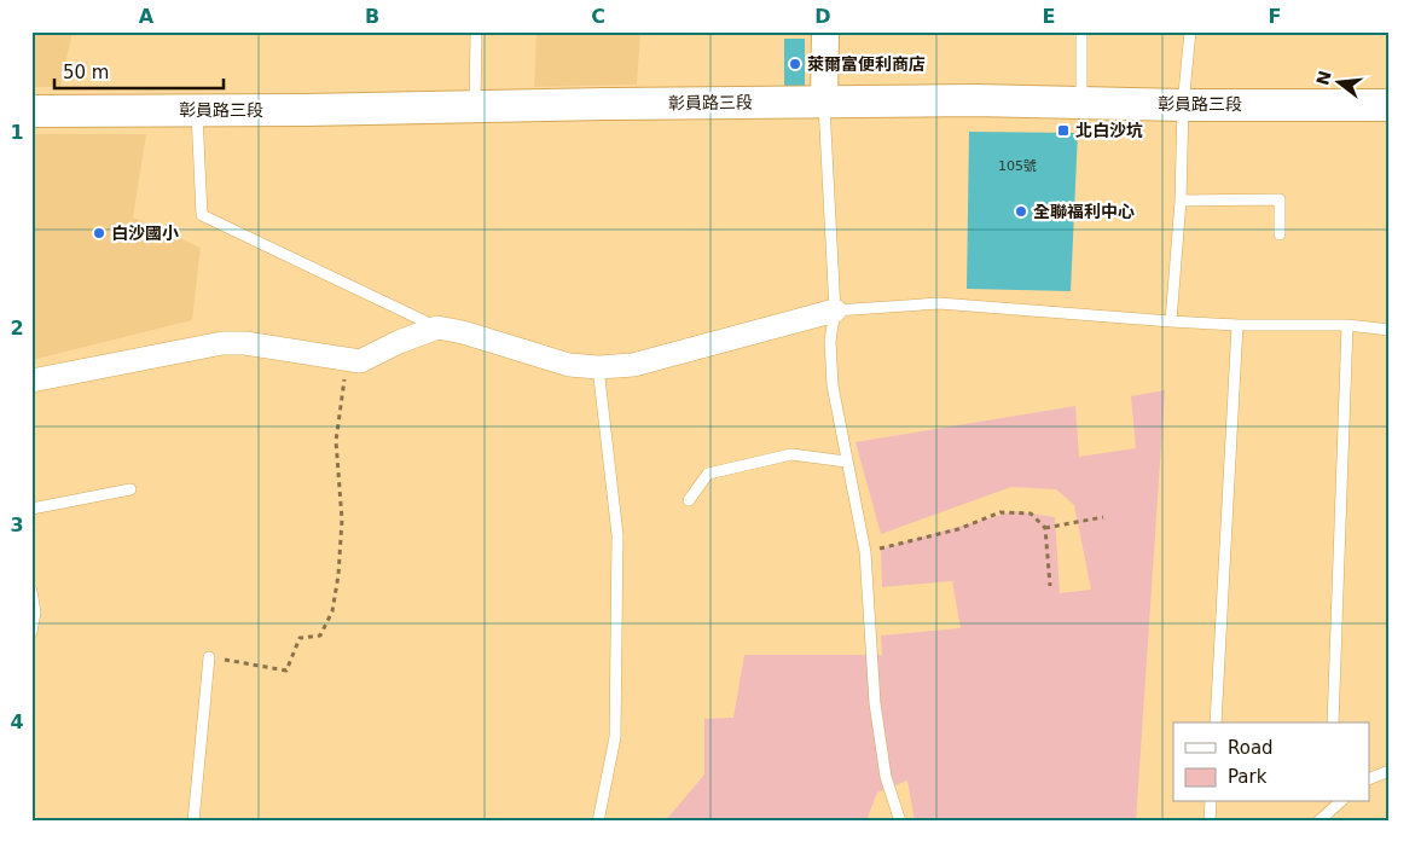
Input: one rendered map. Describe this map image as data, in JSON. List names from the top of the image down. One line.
{"streets":{"main road":["彰員路三段"]},"places":{"other":["萊爾富便利商店","全聯福利中心","白沙國小"],"transit":["北白沙坑"]},"house_numbers":["105號"],"legend":["Road","Park"],"scale_bar":"50 m","north":"left","grid":{"columns":["A","B","C","D","E","F"],"rows":["1","2","3","4"]}}
